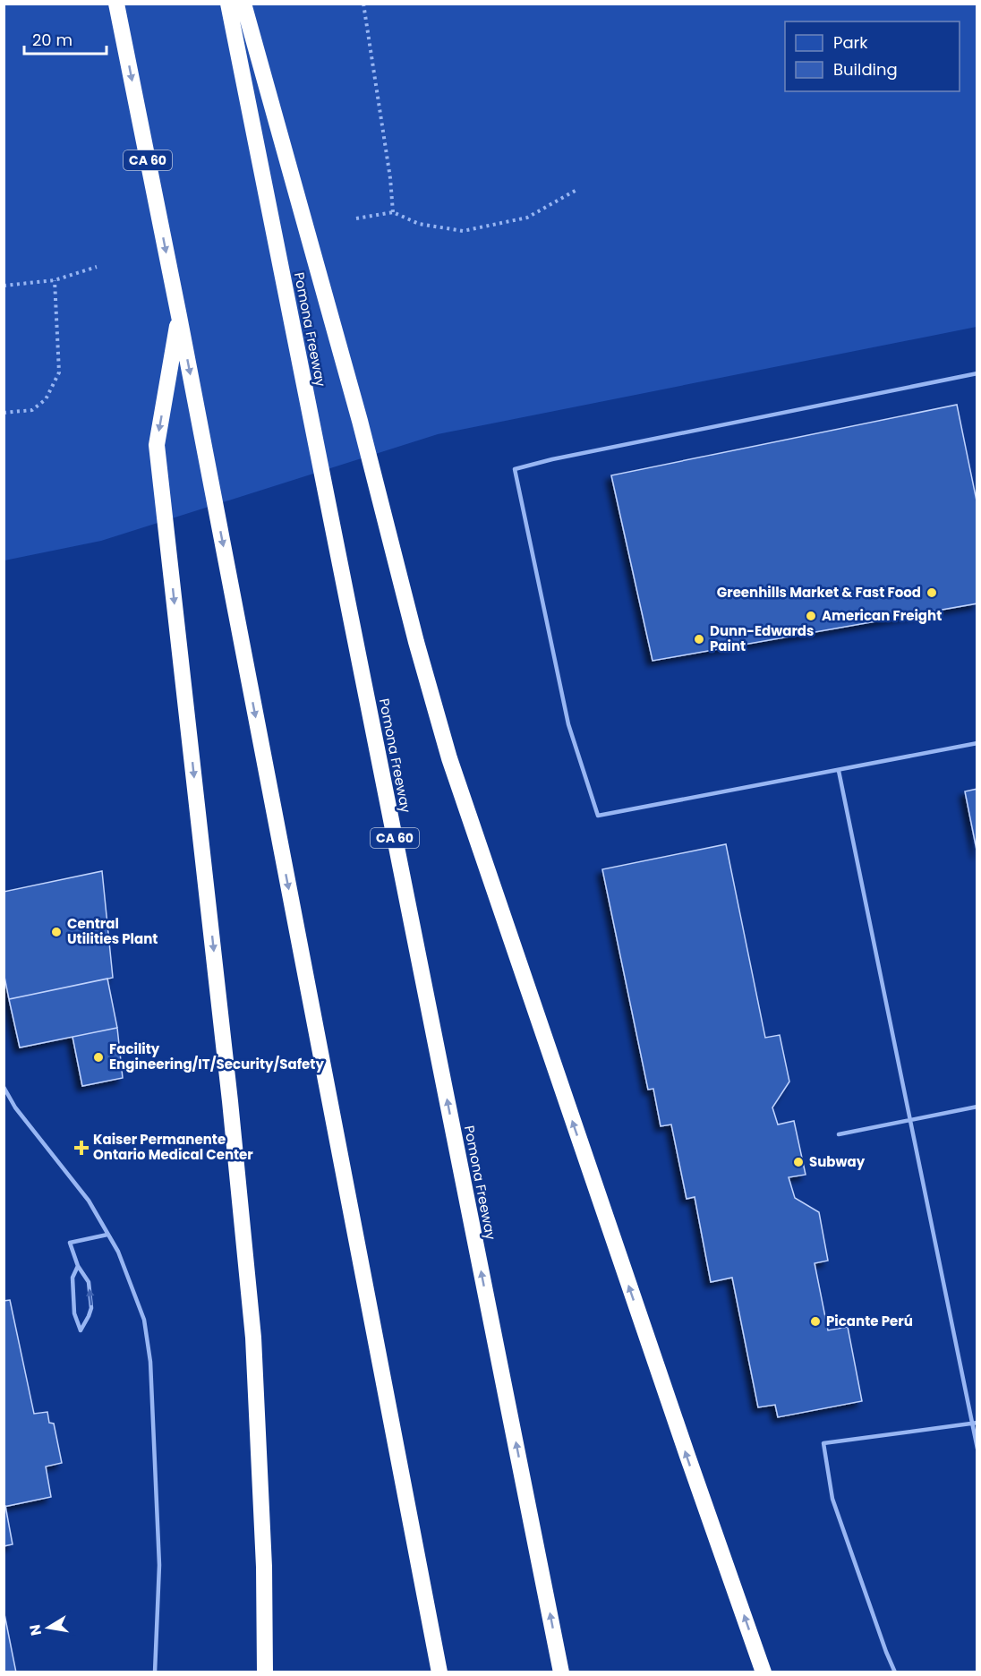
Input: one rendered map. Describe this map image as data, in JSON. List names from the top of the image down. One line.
{"streets":{"highway":["CA 60","Pomona Freeway"]},"places":{"other":["Greenhills Market & Fast Food","American Freight","Dunn-Edwards Paint","Central Utilities Plant","Facility Engineering/IT/Security/Safety","Subway","Picante Perú"],"health":["Kaiser Permanente Ontario Medical Center"]},"legend":["Park","Building"],"scale_bar":"20 m","north":"left"}
